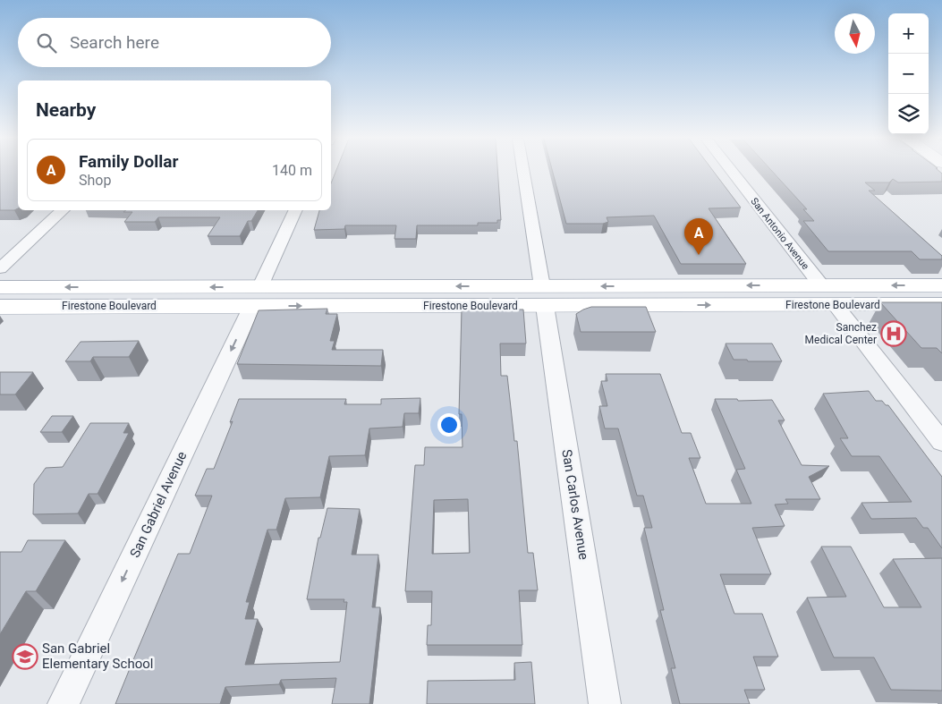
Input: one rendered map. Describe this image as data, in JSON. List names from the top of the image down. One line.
{"streets":{"main road":["Firestone Boulevard"],"street":["San Antonio Avenue","San Gabriel Avenue","San Carlos Avenue"]},"crossings":[["San Antonio Avenue","Firestone Boulevard"],["Firestone Boulevard","San Gabriel Avenue"],["Firestone Boulevard","San Carlos Avenue"]],"one_way":["San Gabriel Avenue"],"places":{"hospital":["Sanchez Medical Center"],"school or university":["San Gabriel Elementary School"]},"north":"bottom","page":{"map_buttons":["+","−"],"search":"Search here","heading":"Nearby","list":[{"mark":"A","name":"Family Dollar","note":"Shop","value":"140 m"}],"pins":"A"}}
